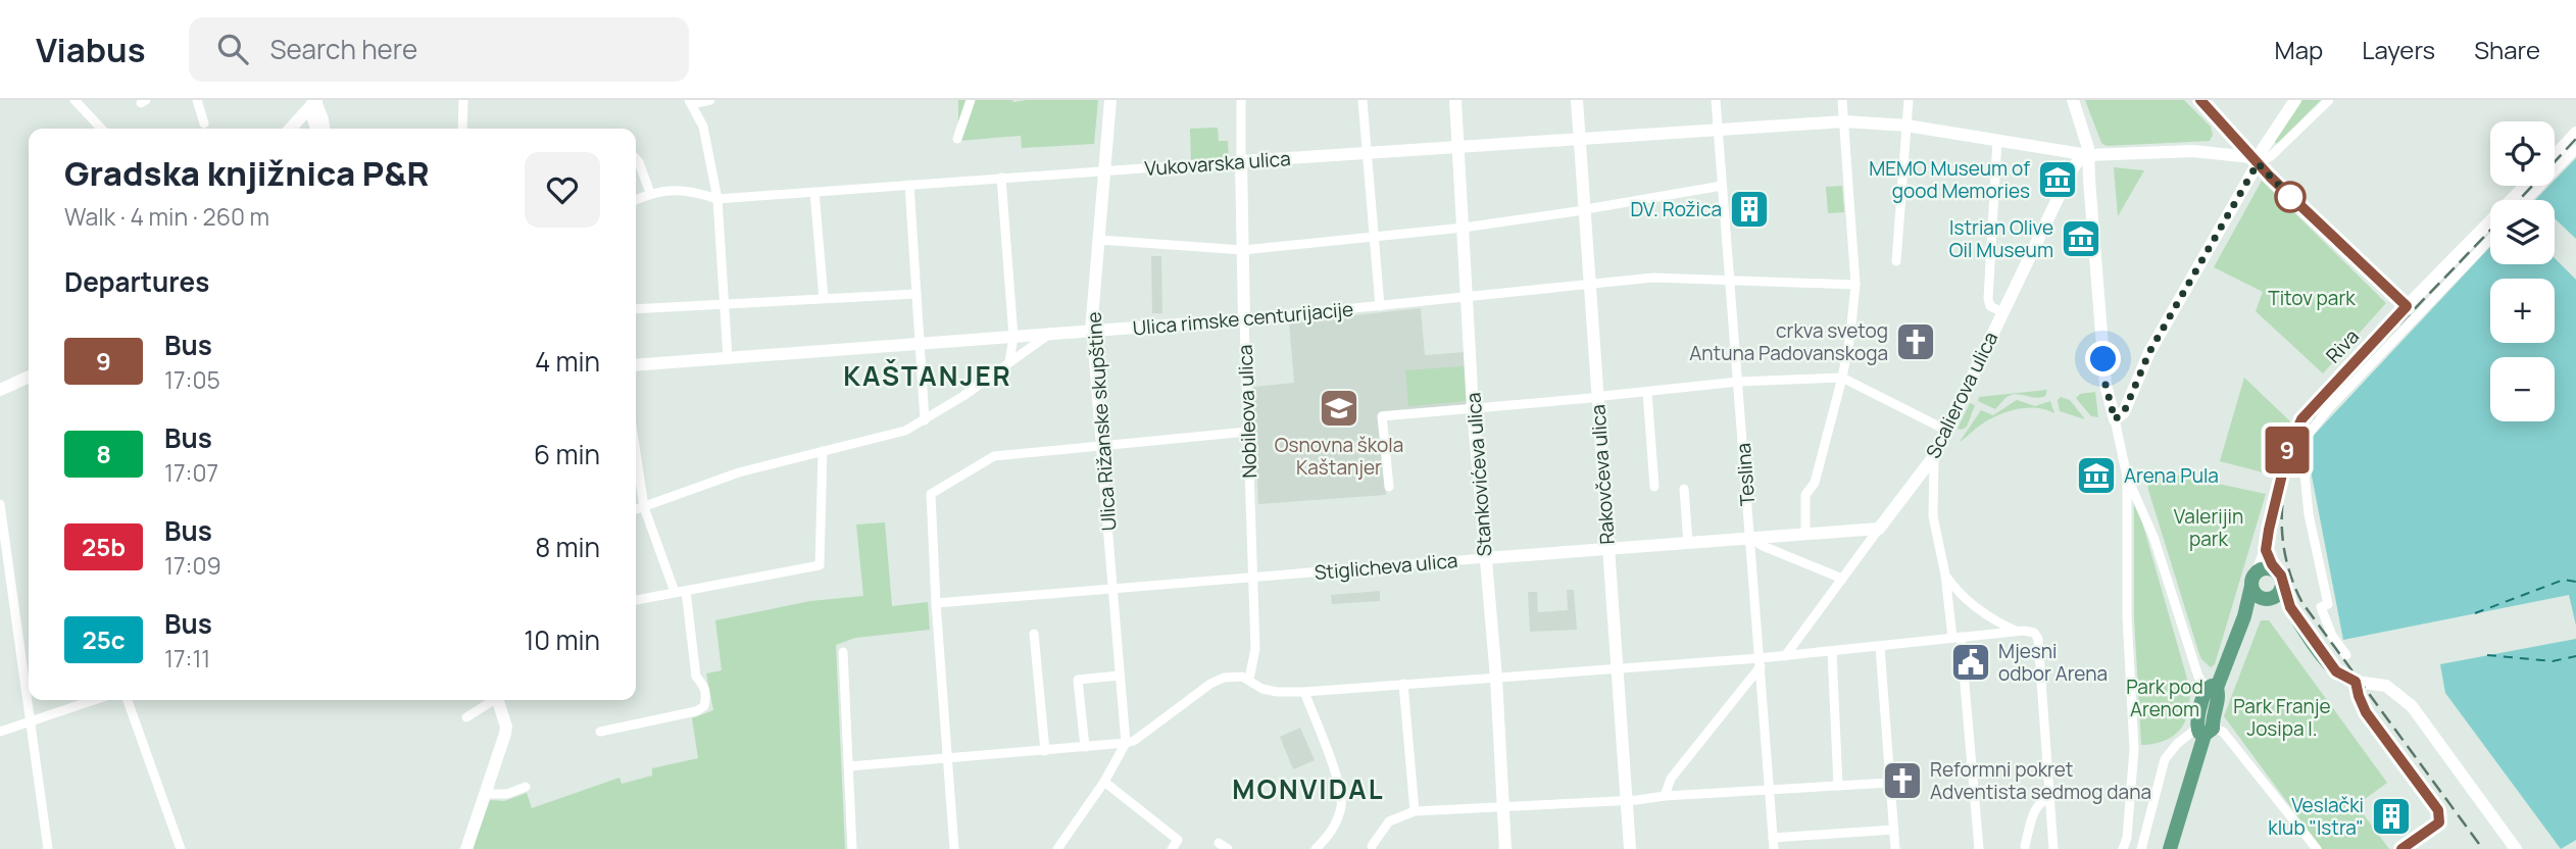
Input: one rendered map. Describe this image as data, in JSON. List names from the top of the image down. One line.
{"streets":{"street":["Vukovarska ulica","Ulica rimske centurijacije","Riva","Scalierova ulica","Nobileova ulica","Ulica Rižanske skupštine","Stankovićeva ulica","Rakovčeva ulica","Teslina","Stiglicheva ulica"]},"crossings":[["Vukovarska ulica","Scalierova ulica"],["Vukovarska ulica","Nobileova ulica"],["Vukovarska ulica","Ulica Rižanske skupštine"],["Vukovarska ulica","Stankovićeva ulica"],["Vukovarska ulica","Rakovčeva ulica"],["Vukovarska ulica","Teslina"],["Ulica rimske centurijacije","Nobileova ulica"],["Ulica rimske centurijacije","Ulica Rižanske skupštine"],["Ulica rimske centurijacije","Stankovićeva ulica"],["Ulica rimske centurijacije","Rakovčeva ulica"],["Ulica rimske centurijacije","Teslina"],["Scalierova ulica","Stiglicheva ulica"],["Nobileova ulica","Stiglicheva ulica"],["Ulica Rižanske skupštine","Stiglicheva ulica"],["Stankovićeva ulica","Stiglicheva ulica"],["Rakovčeva ulica","Stiglicheva ulica"],["Teslina","Stiglicheva ulica"]],"districts":["KAŠTANJER","MONVIDAL"],"parks":["Titov park","Valerijin park","Park pod Arenom","Park Franje Josipa I."],"places":{"museum":["MEMO Museum of good Memories","Istrian Olive Oil Museum","Arena Pula"],"building":["DV. Rožica","Veslački klub \"Istra\""],"church":["crkva svetog Antuna Padovanskoga","Reformni pokret Adventista sedmog dana"],"school or university":["Osnovna škola Kaštanjer"],"public building":["Mjesni odbor Arena"]},"lines":["bus line 9"],"page":{"header":"Viabus","search":"Search here","nav":["Map","Layers","Share"],"on_map":"9","map_buttons":["+","−"],"heading":[["Gradska knjižnica P&R","Walk · 4 min · 260 m"],"Departures"],"list":[{"mark":"9","name":"Bus","note":"17:05","value":"4 min"},{"mark":"8","name":"Bus","note":"17:07","value":"6 min"},{"mark":"25b","name":"Bus","note":"17:09","value":"8 min"},{"mark":"25c","name":"Bus","note":"17:11","value":"10 min"}]}}
